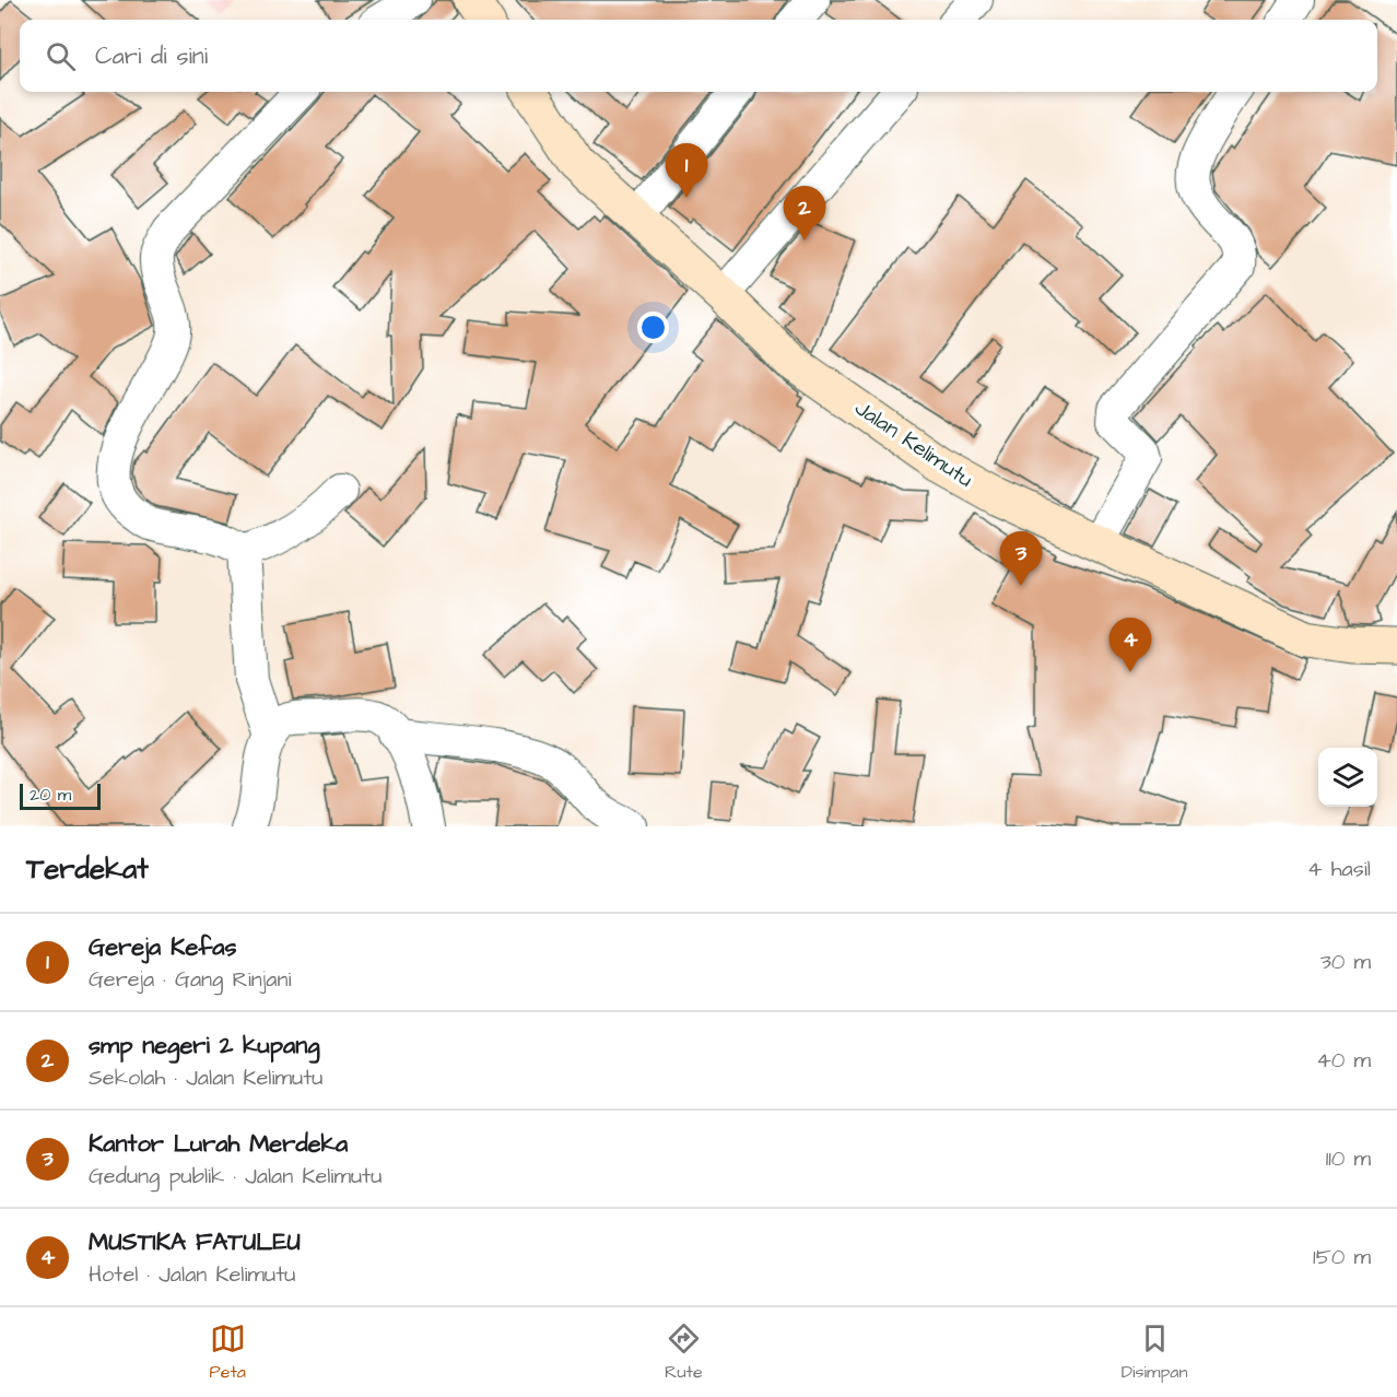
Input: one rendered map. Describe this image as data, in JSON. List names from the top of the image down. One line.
{"streets":{"street":["Jalan Kelimutu"]},"scale_bar":"20 m","page":{"search":"Cari di sini","pins":["1","2","3","4"],"scale":"20 m","heading":["Terdekat","4 hasil"],"list":[{"mark":"1","name":"Gereja Kefas","note":"Gereja · Gang Rinjani","value":"30 m"},{"mark":"2","name":"smp negeri 2 kupang","note":"Sekolah · Jalan Kelimutu","value":"40 m"},{"mark":"3","name":"Kantor Lurah Merdeka","note":"Gedung publik · Jalan Kelimutu","value":"110 m"},{"mark":"4","name":"MUSTIKA FATULEU","note":"Hotel · Jalan Kelimutu","value":"150 m"}],"nav":["Peta","Rute","Disimpan"]}}
